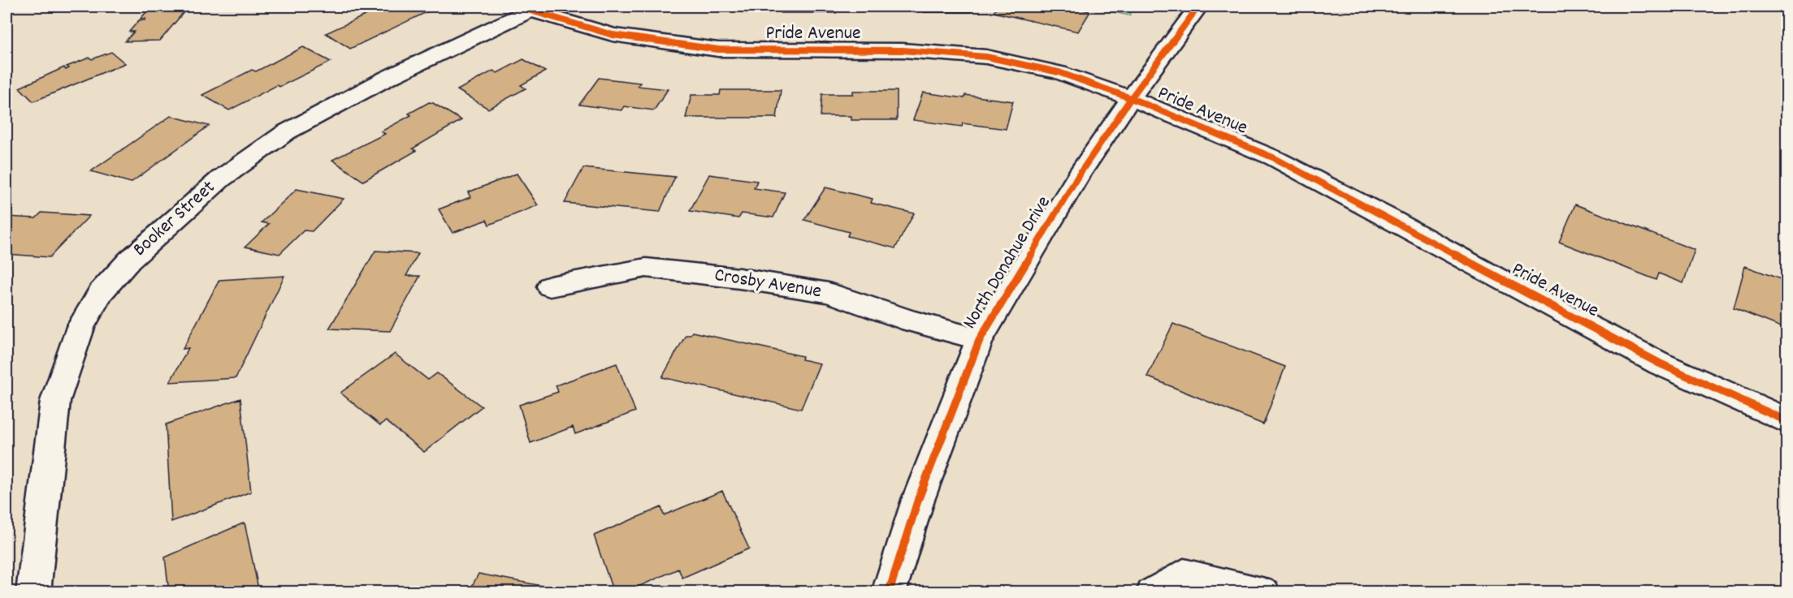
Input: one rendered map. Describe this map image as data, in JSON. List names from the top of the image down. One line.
{"streets":{"street":["Pride Avenue","Booker Street","North Donahue Drive","Crosby Avenue"]},"crossings":[["Pride Avenue","Booker Street"],["Pride Avenue","North Donahue Drive"],["North Donahue Drive","Crosby Avenue"]]}
